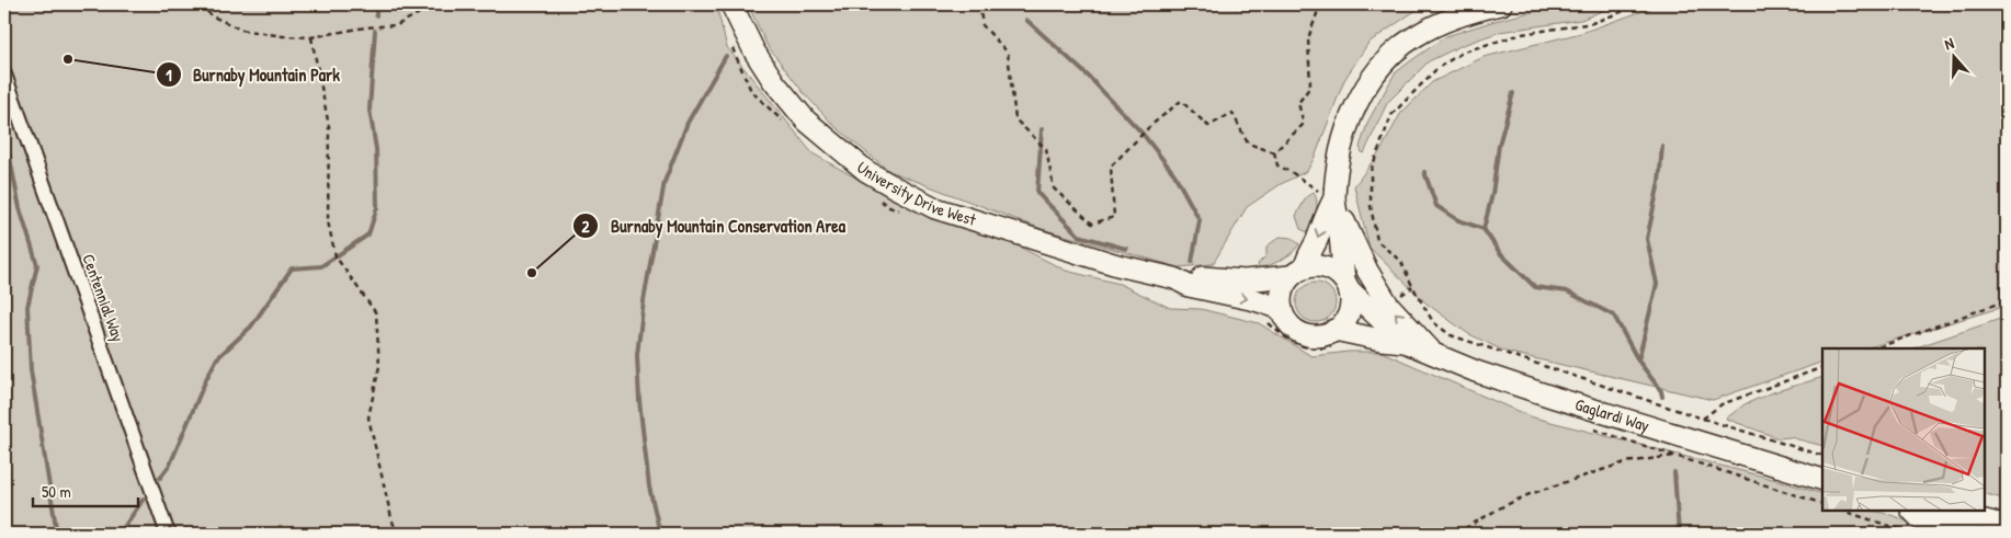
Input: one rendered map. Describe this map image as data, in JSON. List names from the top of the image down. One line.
{"streets":{"street":["University Drive West","Centennial Way","Gaglardi Way"]},"crossings":[["University Drive West","Gaglardi Way"]],"places":["Burnaby Mountain Park","Burnaby Mountain Conservation Area"],"scale_bar":"50 m","north":"top"}
